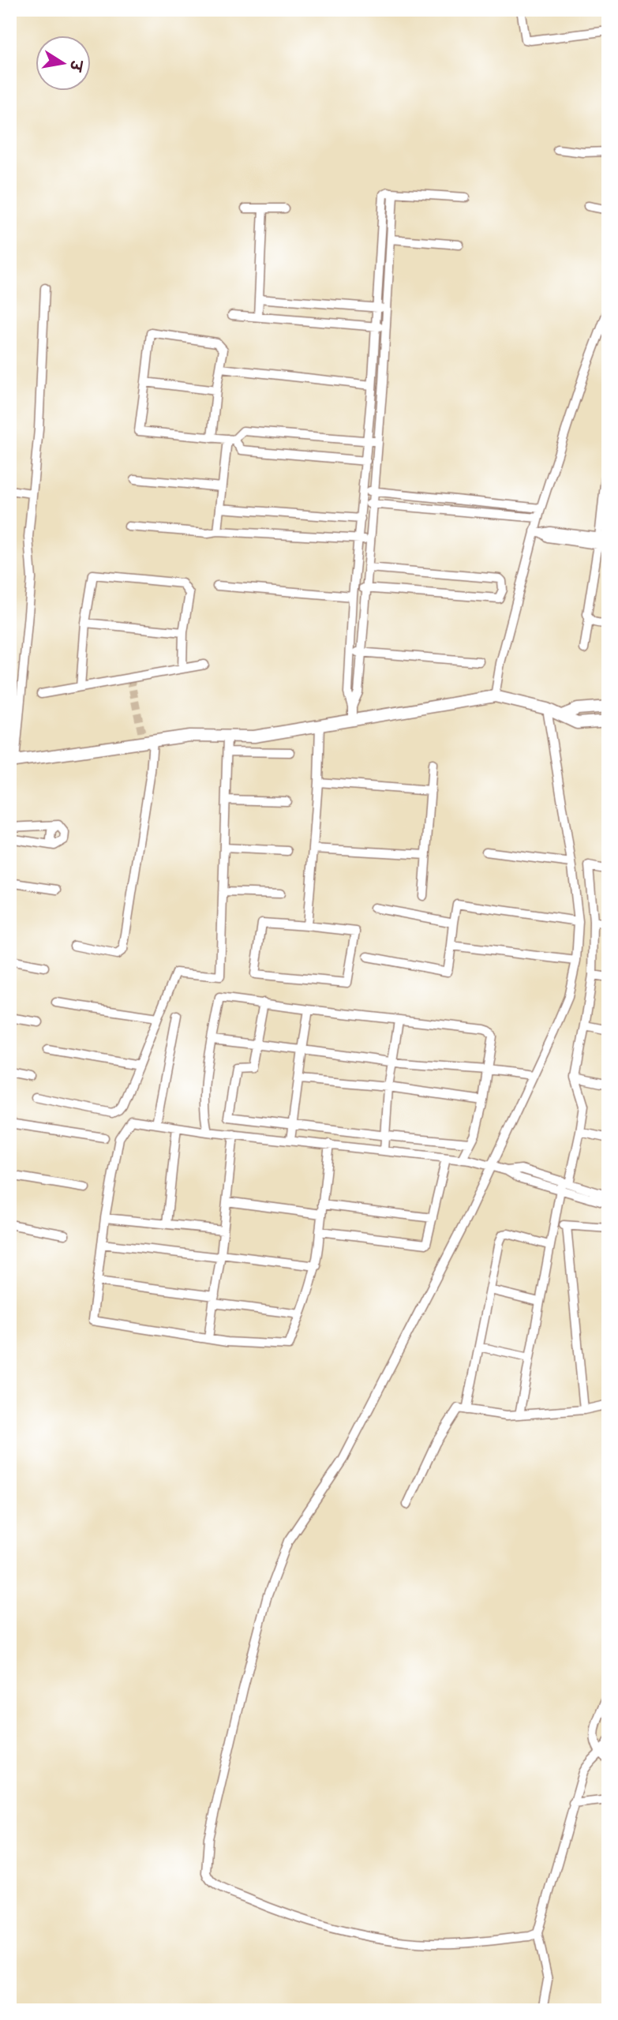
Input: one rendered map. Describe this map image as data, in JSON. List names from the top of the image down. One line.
{"north":"right"}
